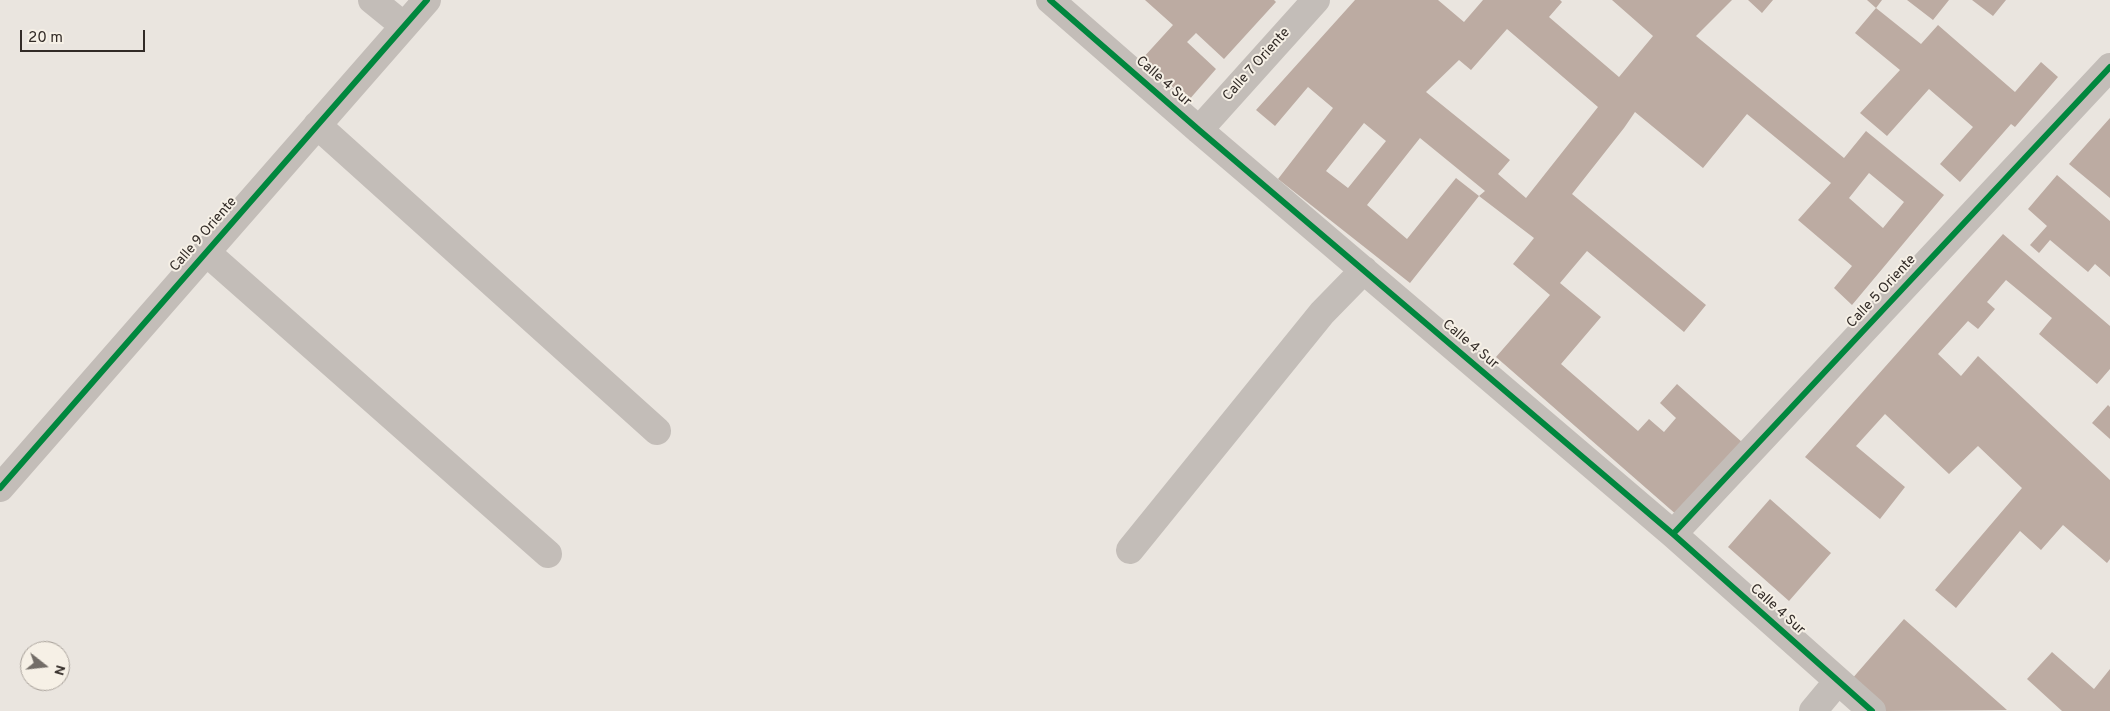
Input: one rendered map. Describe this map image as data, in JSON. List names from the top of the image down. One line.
{"streets":{"street":["Calle 7 Oriente","Calle 4 Sur","Calle 9 Oriente","Calle 5 Oriente"]},"crossings":[["Calle 7 Oriente","Calle 4 Sur"],["Calle 4 Sur","Calle 5 Oriente"]],"scale_bar":"20 m","north":"right"}
